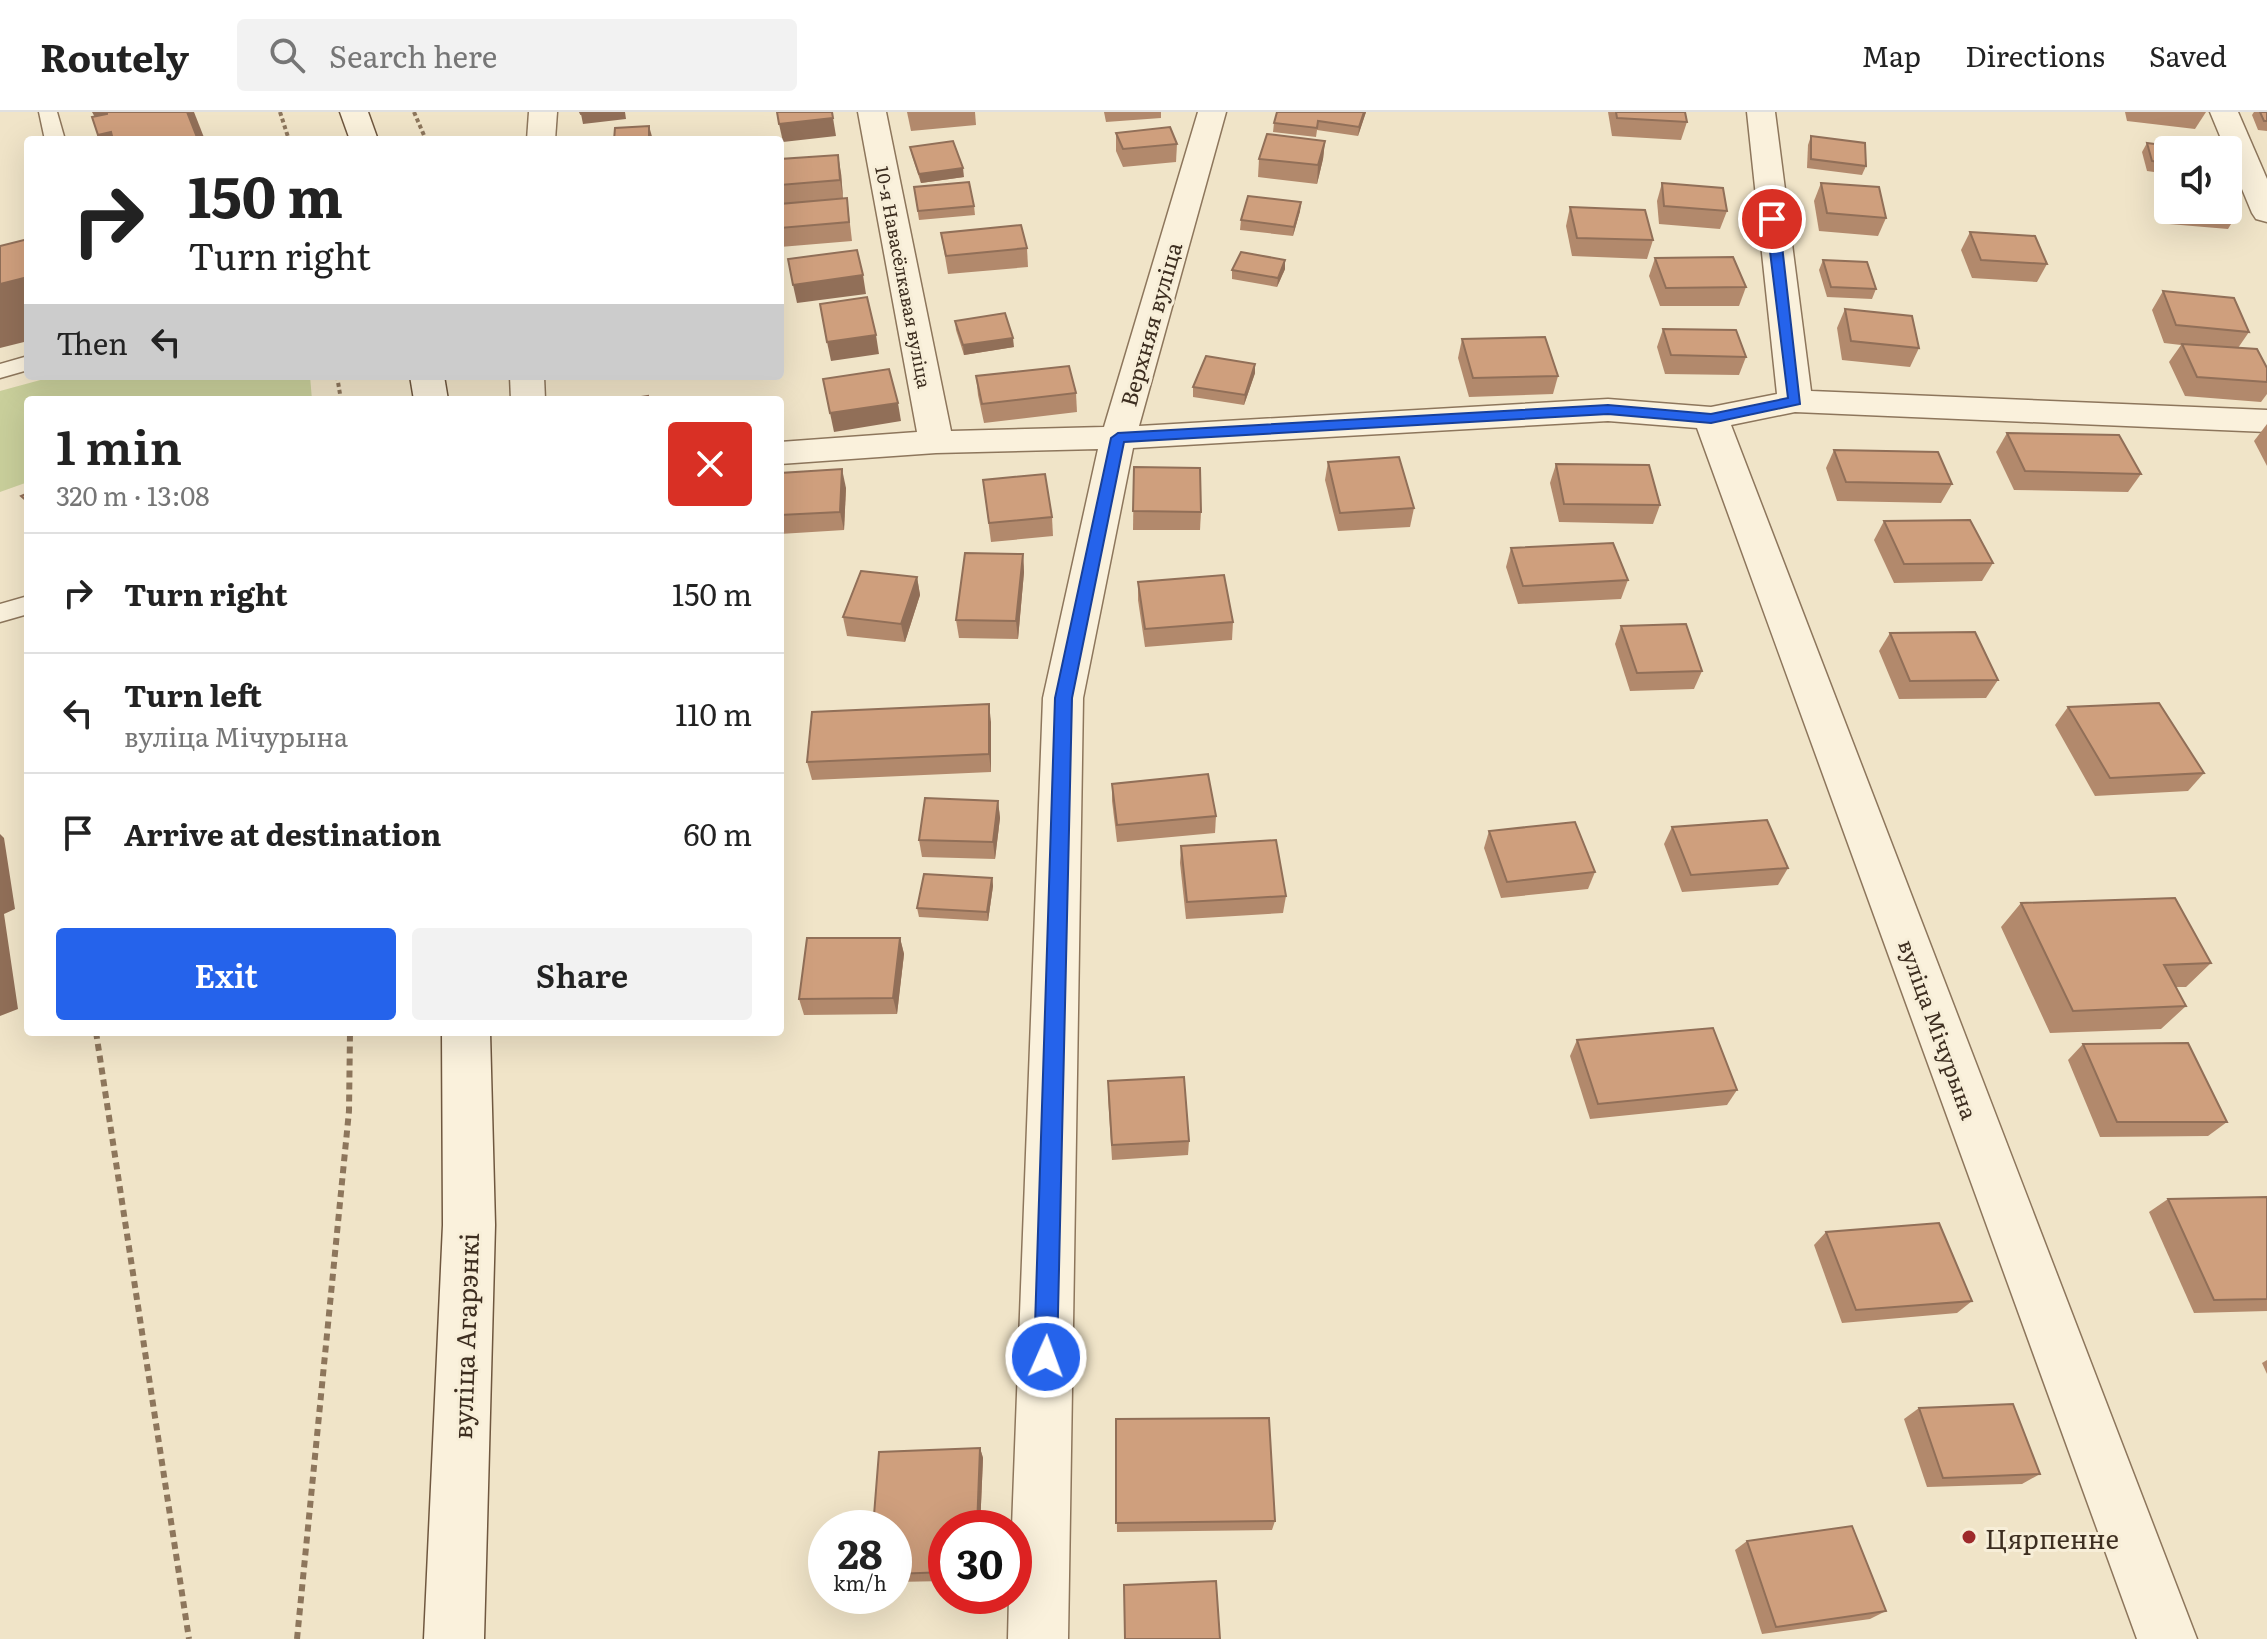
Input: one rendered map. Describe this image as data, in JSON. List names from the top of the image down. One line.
{"streets":{"street":["10-я Навасёлкавая вуліца","Верхняя вуліца","вуліца Мічурына","вуліца Агарэнкі"]},"places":["Цярпенне"],"page":{"header":"Routely","search":"Search here","nav":["Map","Directions","Saved"],"turn":["150 m","Turn right"],"then":"Then","heading":["1 min","320 m · 13:08"],"list":[{"name":"Turn right","value":"150 m"},{"name":"Turn left","note":"вуліца Мічурына","value":"110 m"},{"name":"Arrive at destination","value":"60 m"}],"buttons":["Exit","Share"],"speed":"28 km/h","limit":"30"}}
